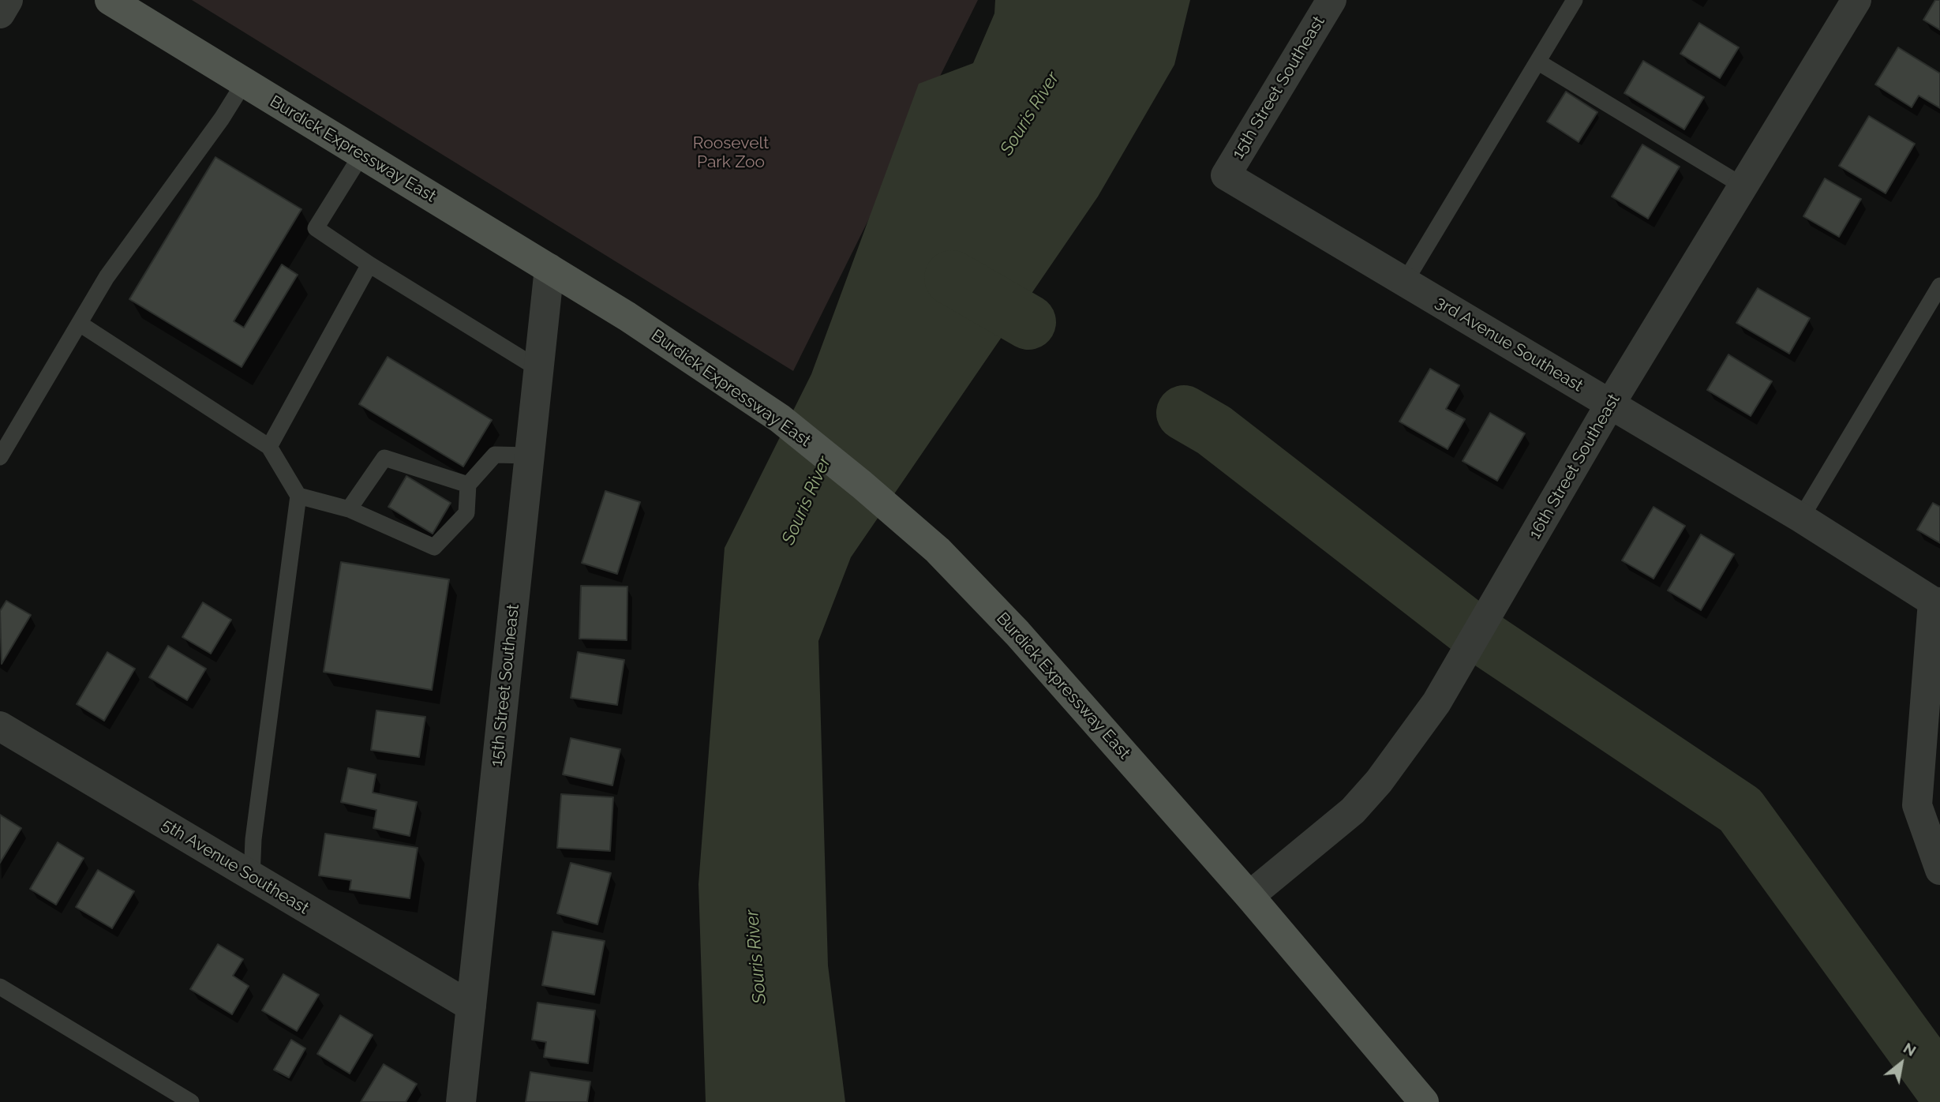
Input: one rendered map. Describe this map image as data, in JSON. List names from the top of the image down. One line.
{"streets":{"main road":["Burdick Expressway East"],"street":["15th Street Southeast","3rd Avenue Southeast","16th Street Southeast","5th Avenue Southeast"]},"crossings":[["15th Street Southeast","Burdick Expressway East"],["15th Street Southeast","3rd Avenue Southeast"],["15th Street Southeast","5th Avenue Southeast"],["Burdick Expressway East","16th Street Southeast"],["3rd Avenue Southeast","16th Street Southeast"]],"water":["Souris River"],"parks":["Roosevelt Park Zoo"],"north":"top right"}
